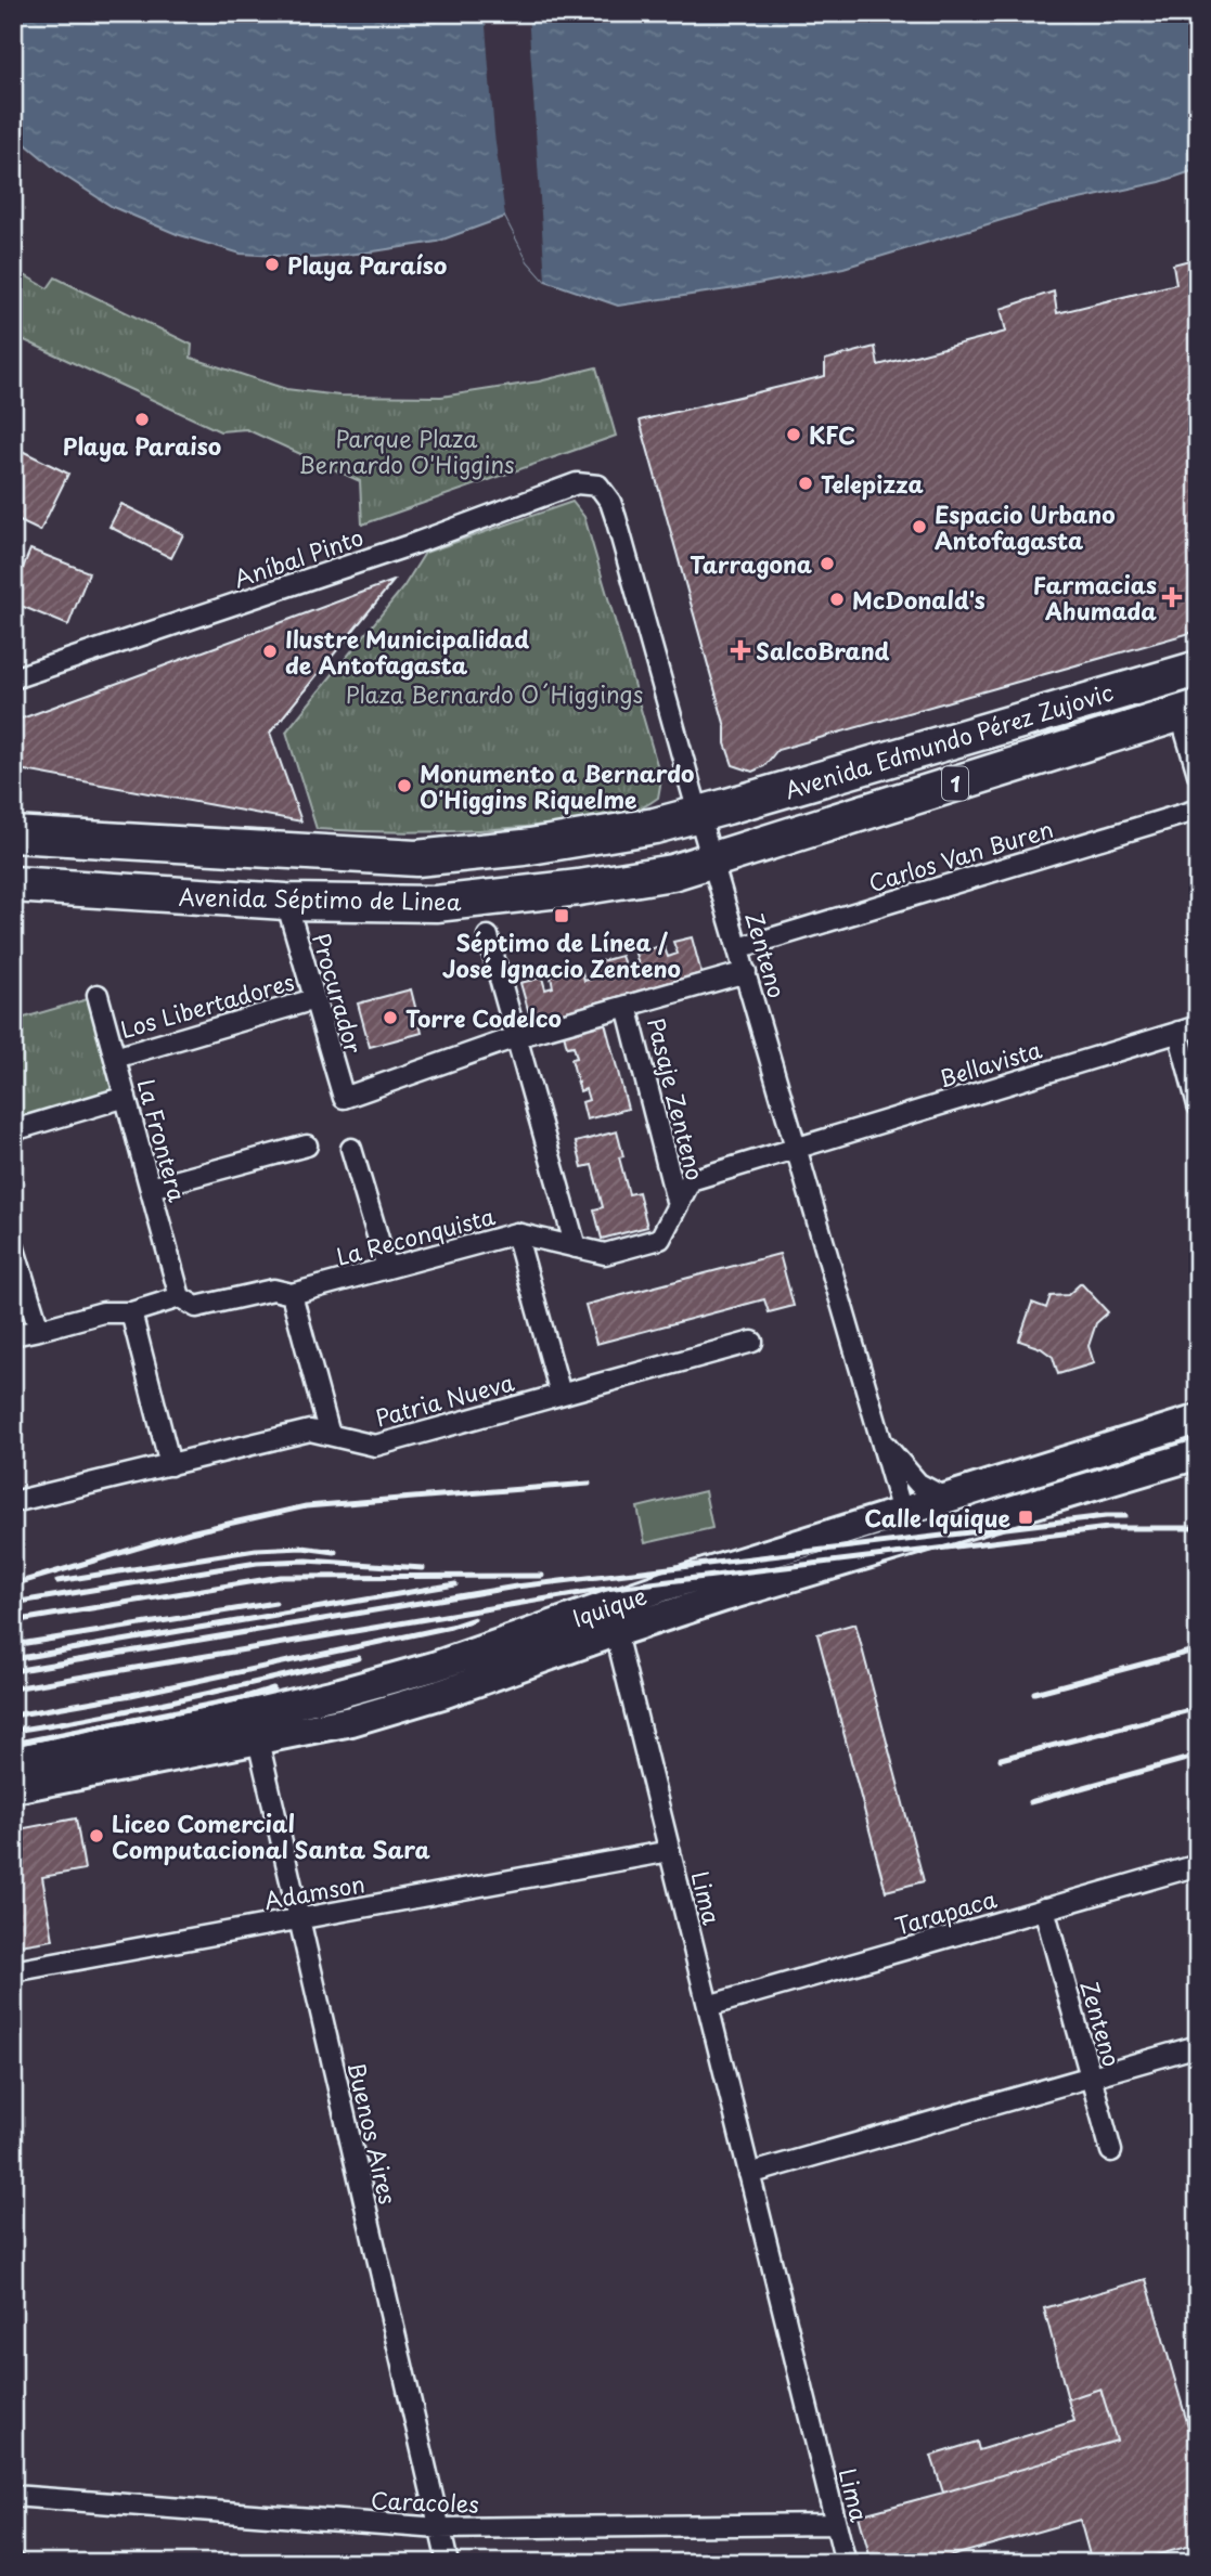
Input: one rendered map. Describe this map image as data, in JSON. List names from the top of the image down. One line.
{"streets":{"highway":["Avenida Edmundo Pérez Zujovic","1","Avenida Séptimo de Linea"],"main road":["Iquique"],"street":["Aníbal Pinto","Carlos Van Buren","Zenteno","Procurador","Los Libertadores","Bellavista","Pasaje Zenteno","La Frontera","La Reconquista","Patria Nueva","Adamson","Lima","Tarapaca","Buenos Aires","Caracoles"]},"crossings":[["Aníbal Pinto","Zenteno"],["Avenida Edmundo Pérez Zujovic","Avenida Séptimo de Linea"],["Avenida Edmundo Pérez Zujovic","Zenteno"],["Carlos Van Buren","Zenteno"],["Avenida Séptimo de Linea","Zenteno"],["Avenida Séptimo de Linea","Procurador"],["Zenteno","Bellavista"],["Zenteno","La Reconquista"],["Zenteno","Iquique"],["Zenteno","Tarapaca"],["Procurador","Los Libertadores"],["Los Libertadores","La Frontera"],["Bellavista","La Reconquista"],["Pasaje Zenteno","La Reconquista"],["La Frontera","La Reconquista"],["Iquique","Lima"],["Iquique","Buenos Aires"],["Adamson","Lima"],["Adamson","Buenos Aires"],["Lima","Tarapaca"],["Lima","Caracoles"],["Buenos Aires","Caracoles"]],"parks":["Parque Plaza Bernardo O'Higgins","Plaza Bernardo O´Higgings"],"places":{"other":["Playa Paraíso","Playa Paraiso","KFC","Telepizza","Espacio Urbano Antofagasta","Tarragona","McDonald's","Ilustre Municipalidad de Antofagasta","Monumento a Bernardo O'Higgins Riquelme","Torre Codelco","Liceo Comercial Computacional Santa Sara"],"health":["Farmacias Ahumada","SalcoBrand"],"transit":["Séptimo de Línea / José Ignacio Zenteno","Calle Iquique"]}}
